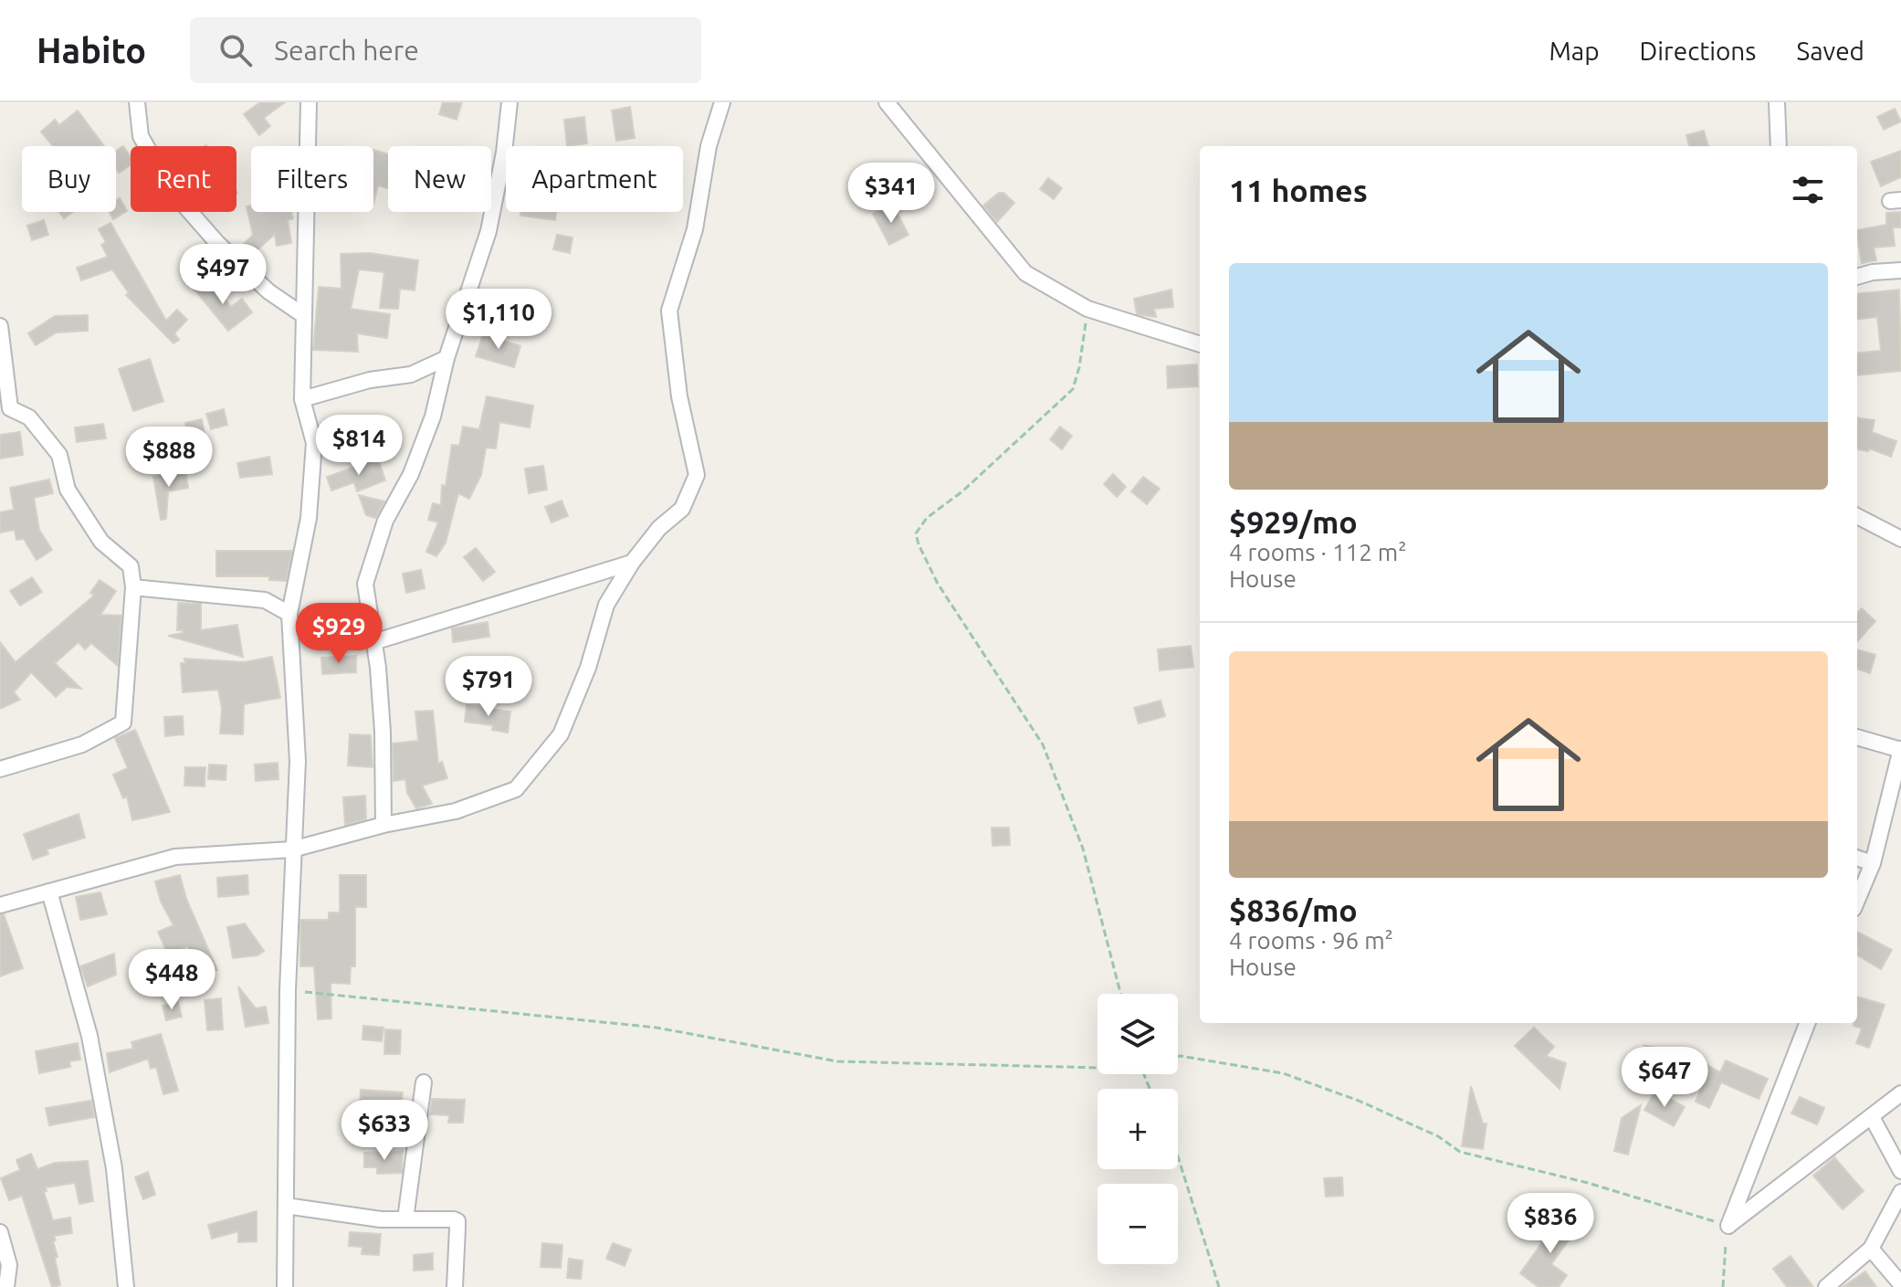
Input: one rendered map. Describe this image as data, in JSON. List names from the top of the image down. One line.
{"page":{"header":"Habito","search":"Search here","nav":["Map","Directions","Saved"],"chip":["Buy","Rent","Filters","New","Apartment"],"heading":"11 homes","price":["$341","$497","$1,110","$814","$888","$929","$791","$448","$647","$633","$836"],"list":[{"name":"$929/mo","note":"4 rooms · 112 m² · House"},{"name":"$836/mo","note":"4 rooms · 96 m² · House"}],"map_buttons":["+","−"]}}
